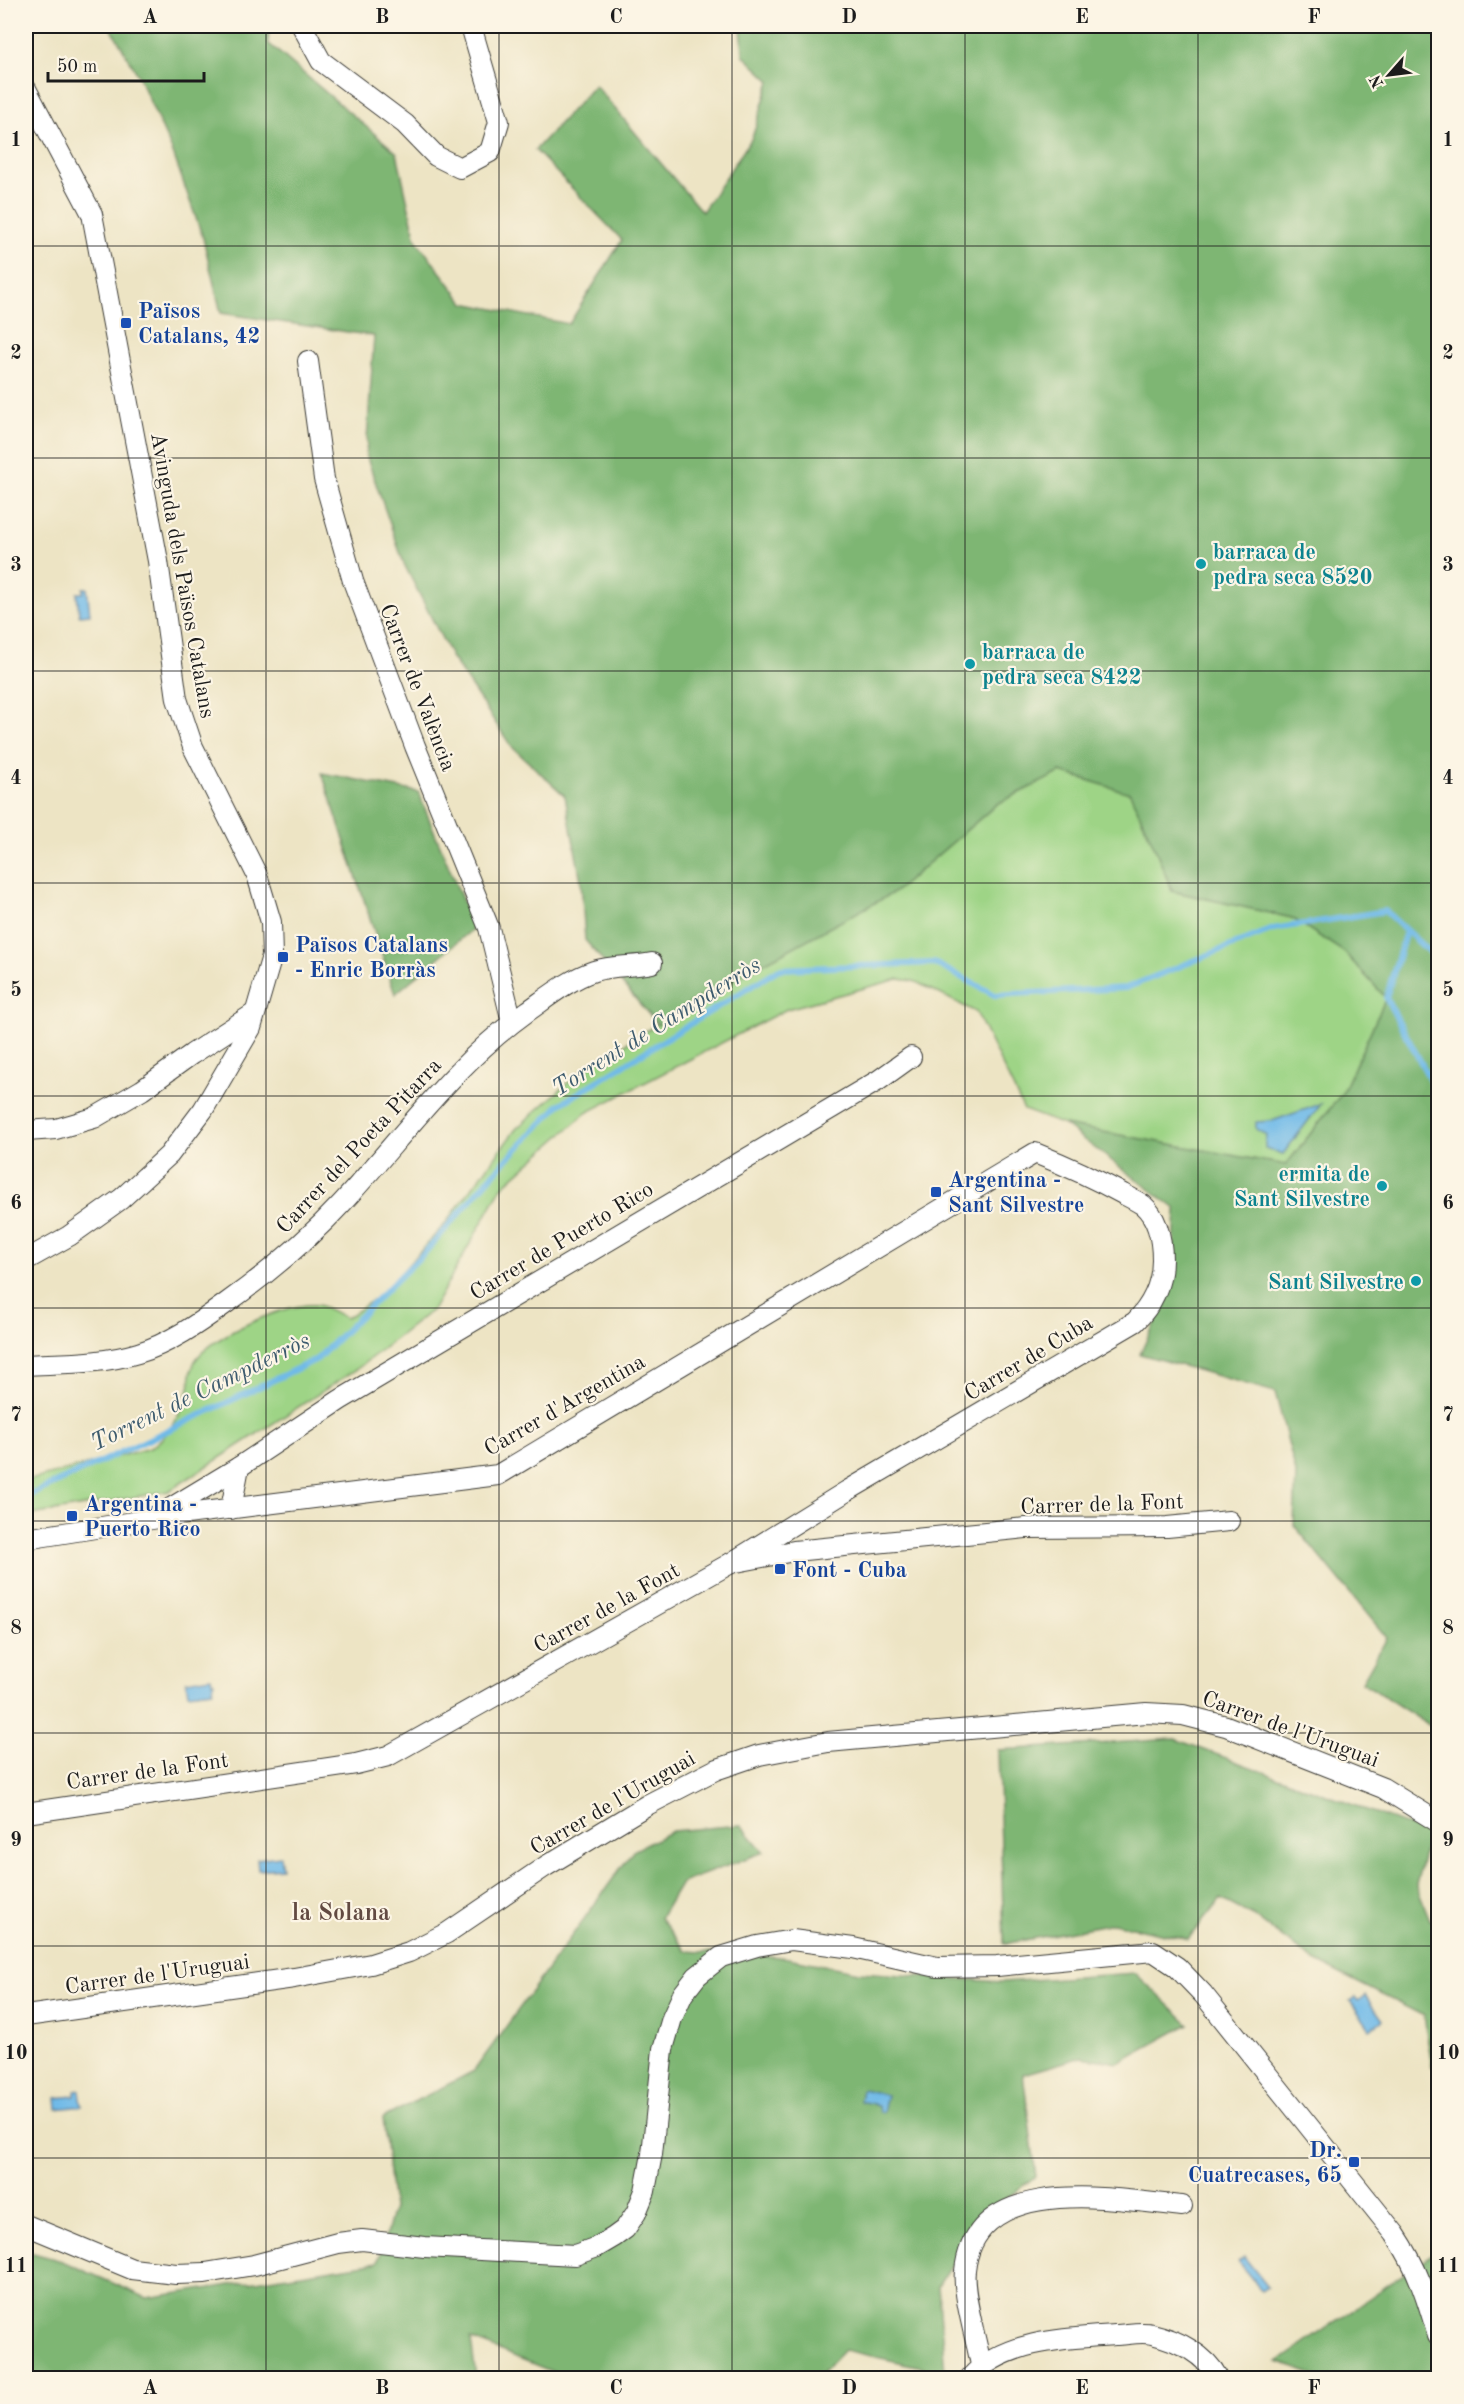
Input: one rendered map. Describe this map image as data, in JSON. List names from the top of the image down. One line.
{"streets":{"street":["Avinguda dels Països Catalans","Carrer de València","Carrer del Poeta Pitarra","Carrer de Puerto Rico","Carrer de Cuba","Carrer d'Argentina","Carrer de la Font","Carrer de l'Uruguai"]},"crossings":[["Carrer de València","Carrer del Poeta Pitarra"],["Carrer de Puerto Rico","Carrer d'Argentina"],["Carrer de Cuba","Carrer d'Argentina"],["Carrer de Cuba","Carrer de la Font"]],"districts":["la Solana"],"water":["Torrent de Campderròs"],"places":{"transit":["Països Catalans, 42","Països Catalans - Enric Borràs","Argentina - Sant Silvestre","Argentina - Puerto Rico","Font - Cuba","Dr. Cuatrecases, 65"],"other":["barraca de pedra seca 8520","barraca de pedra seca 8422","ermita de Sant Silvestre","Sant Silvestre"]},"scale_bar":"50 m","north":"bottom left","grid":{"columns":["A","B","C","D","E","F"],"rows":["1","2","3","4","5","6","7","8","9","10","11"]}}
